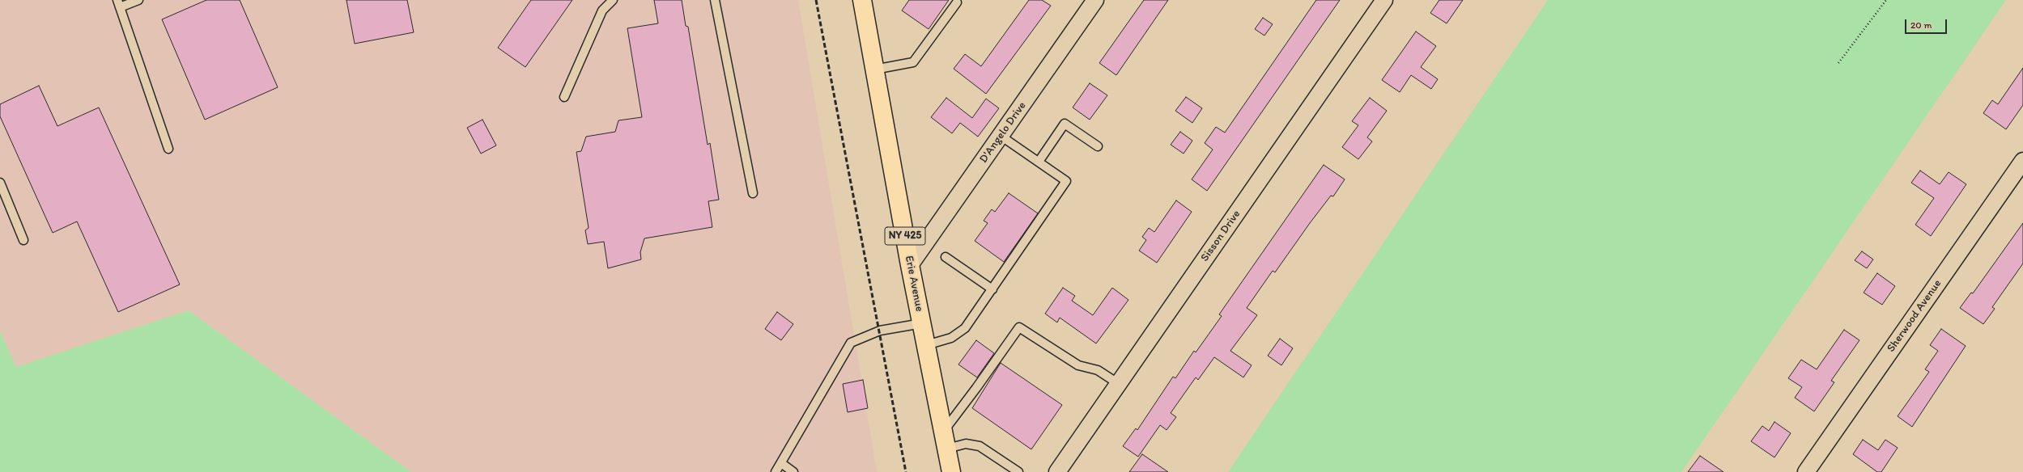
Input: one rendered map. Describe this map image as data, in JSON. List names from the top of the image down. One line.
{"streets":{"main road":["NY 425","Erie Avenue"],"street":["D'Angelo Drive","Sisson Drive","Sherwood Avenue"]},"crossings":[["D'Angelo Drive","Erie Avenue"]],"scale_bar":"20 m"}
